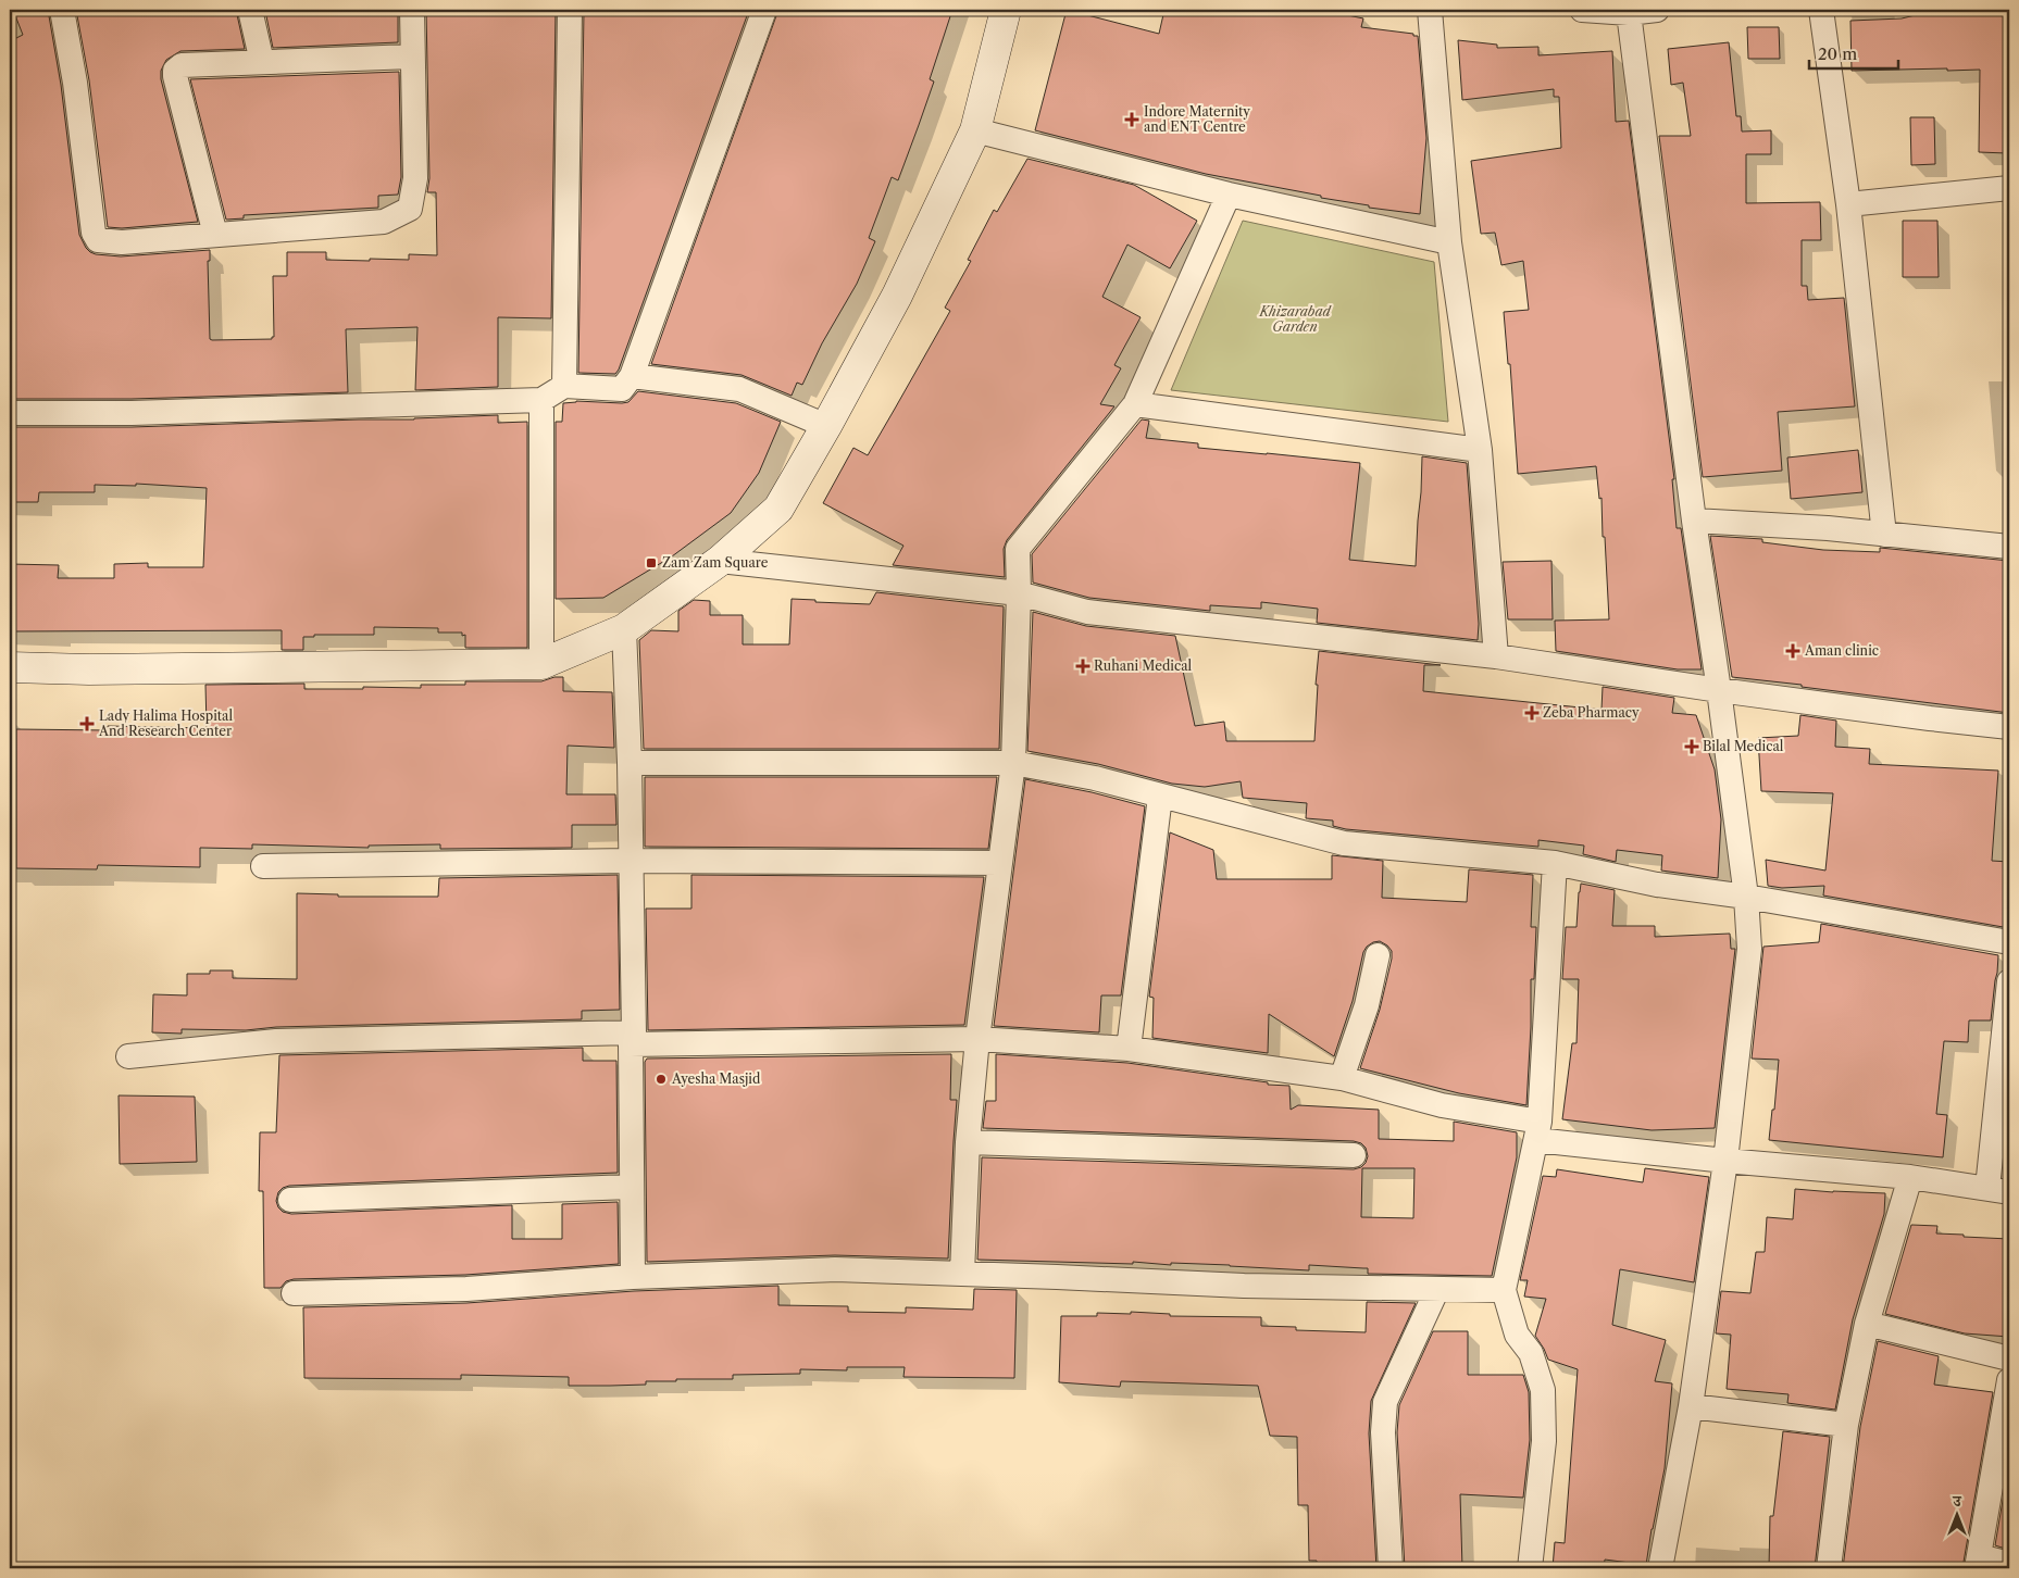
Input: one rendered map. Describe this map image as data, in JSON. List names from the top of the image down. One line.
{"parks":["Khizarabad Garden"],"places":{"health":["Indore Maternity and ENT Centre","Aman clinic","Ruhani Medical","Zeba Pharmacy","Lady Halima Hospital And Research Center","Bilal Medical"],"transit":["Zam Zam Square"],"other":["Ayesha Masjid"]},"scale_bar":"20 m","north":"top"}
